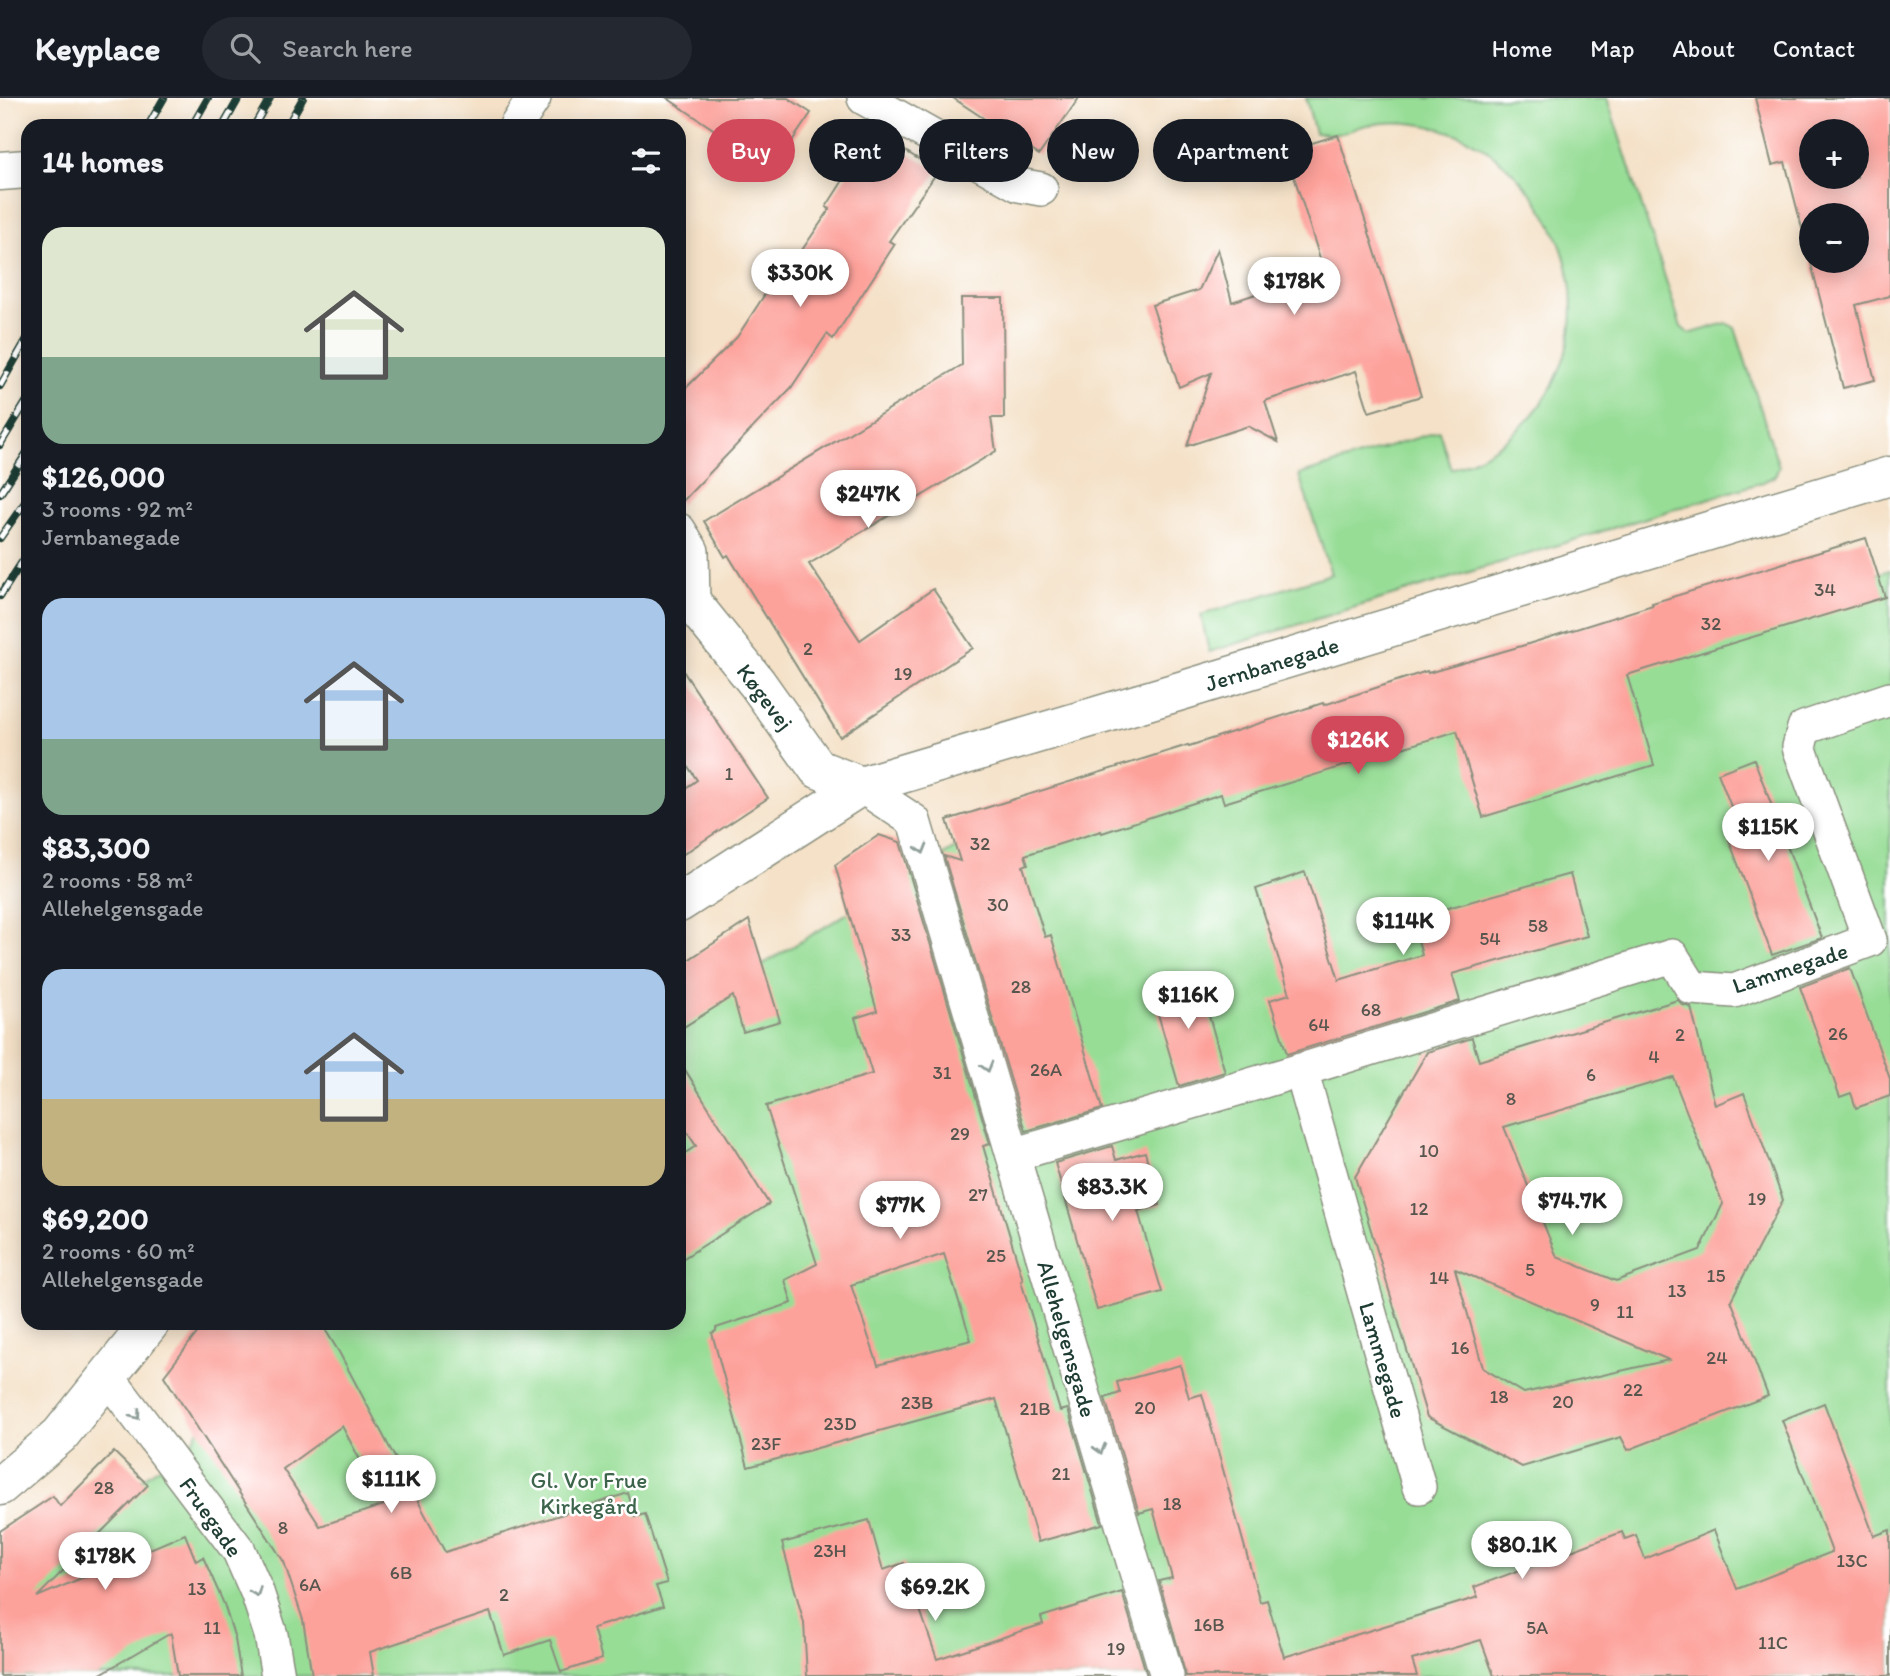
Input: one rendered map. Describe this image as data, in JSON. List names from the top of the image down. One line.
{"streets":{"main road":["Jernbanegade","Køgevej"],"street":["Lammegade","Allehelgensgade","Fruegade"]},"crossings":[["Jernbanegade","Køgevej"],["Jernbanegade","Allehelgensgade"],["Køgevej","Allehelgensgade"],["Lammegade","Allehelgensgade"]],"one_way":["Allehelgensgade","Fruegade"],"parks":["Gl. Vor Frue Kirkegård"],"house_numbers":["34","32","2","19","1","32","30","58","33","54","28","68","64","26","2","4","26A","31","6","8","29","10","27","19","12","25","5","15","14","13","9","11","16","24","22","18","20","23B","20","21B","23D","23F","21","28","18","8","23H","13C","6B","6A","13","2","16B","11","5A","11C","19"],"page":{"header":"Keyplace","search":"Search here","nav":["Home","Map","About","Contact"],"map_buttons":["+","−"],"chip":["Buy","Rent","Filters","New","Apartment"],"heading":"14 homes","list":[{"name":"$126,000","note":"3 rooms · 92 m² · Jernbanegade"},{"name":"$83,300","note":"2 rooms · 58 m² · Allehelgensgade"},{"name":"$69,200","note":"2 rooms · 60 m² · Allehelgensgade"}],"price":["$330K","$178K","$247K","$126K","$115K","$114K","$116K","$83.3K","$74.7K","$77K","$111K","$80.1K","$178K","$69.2K"]}}
